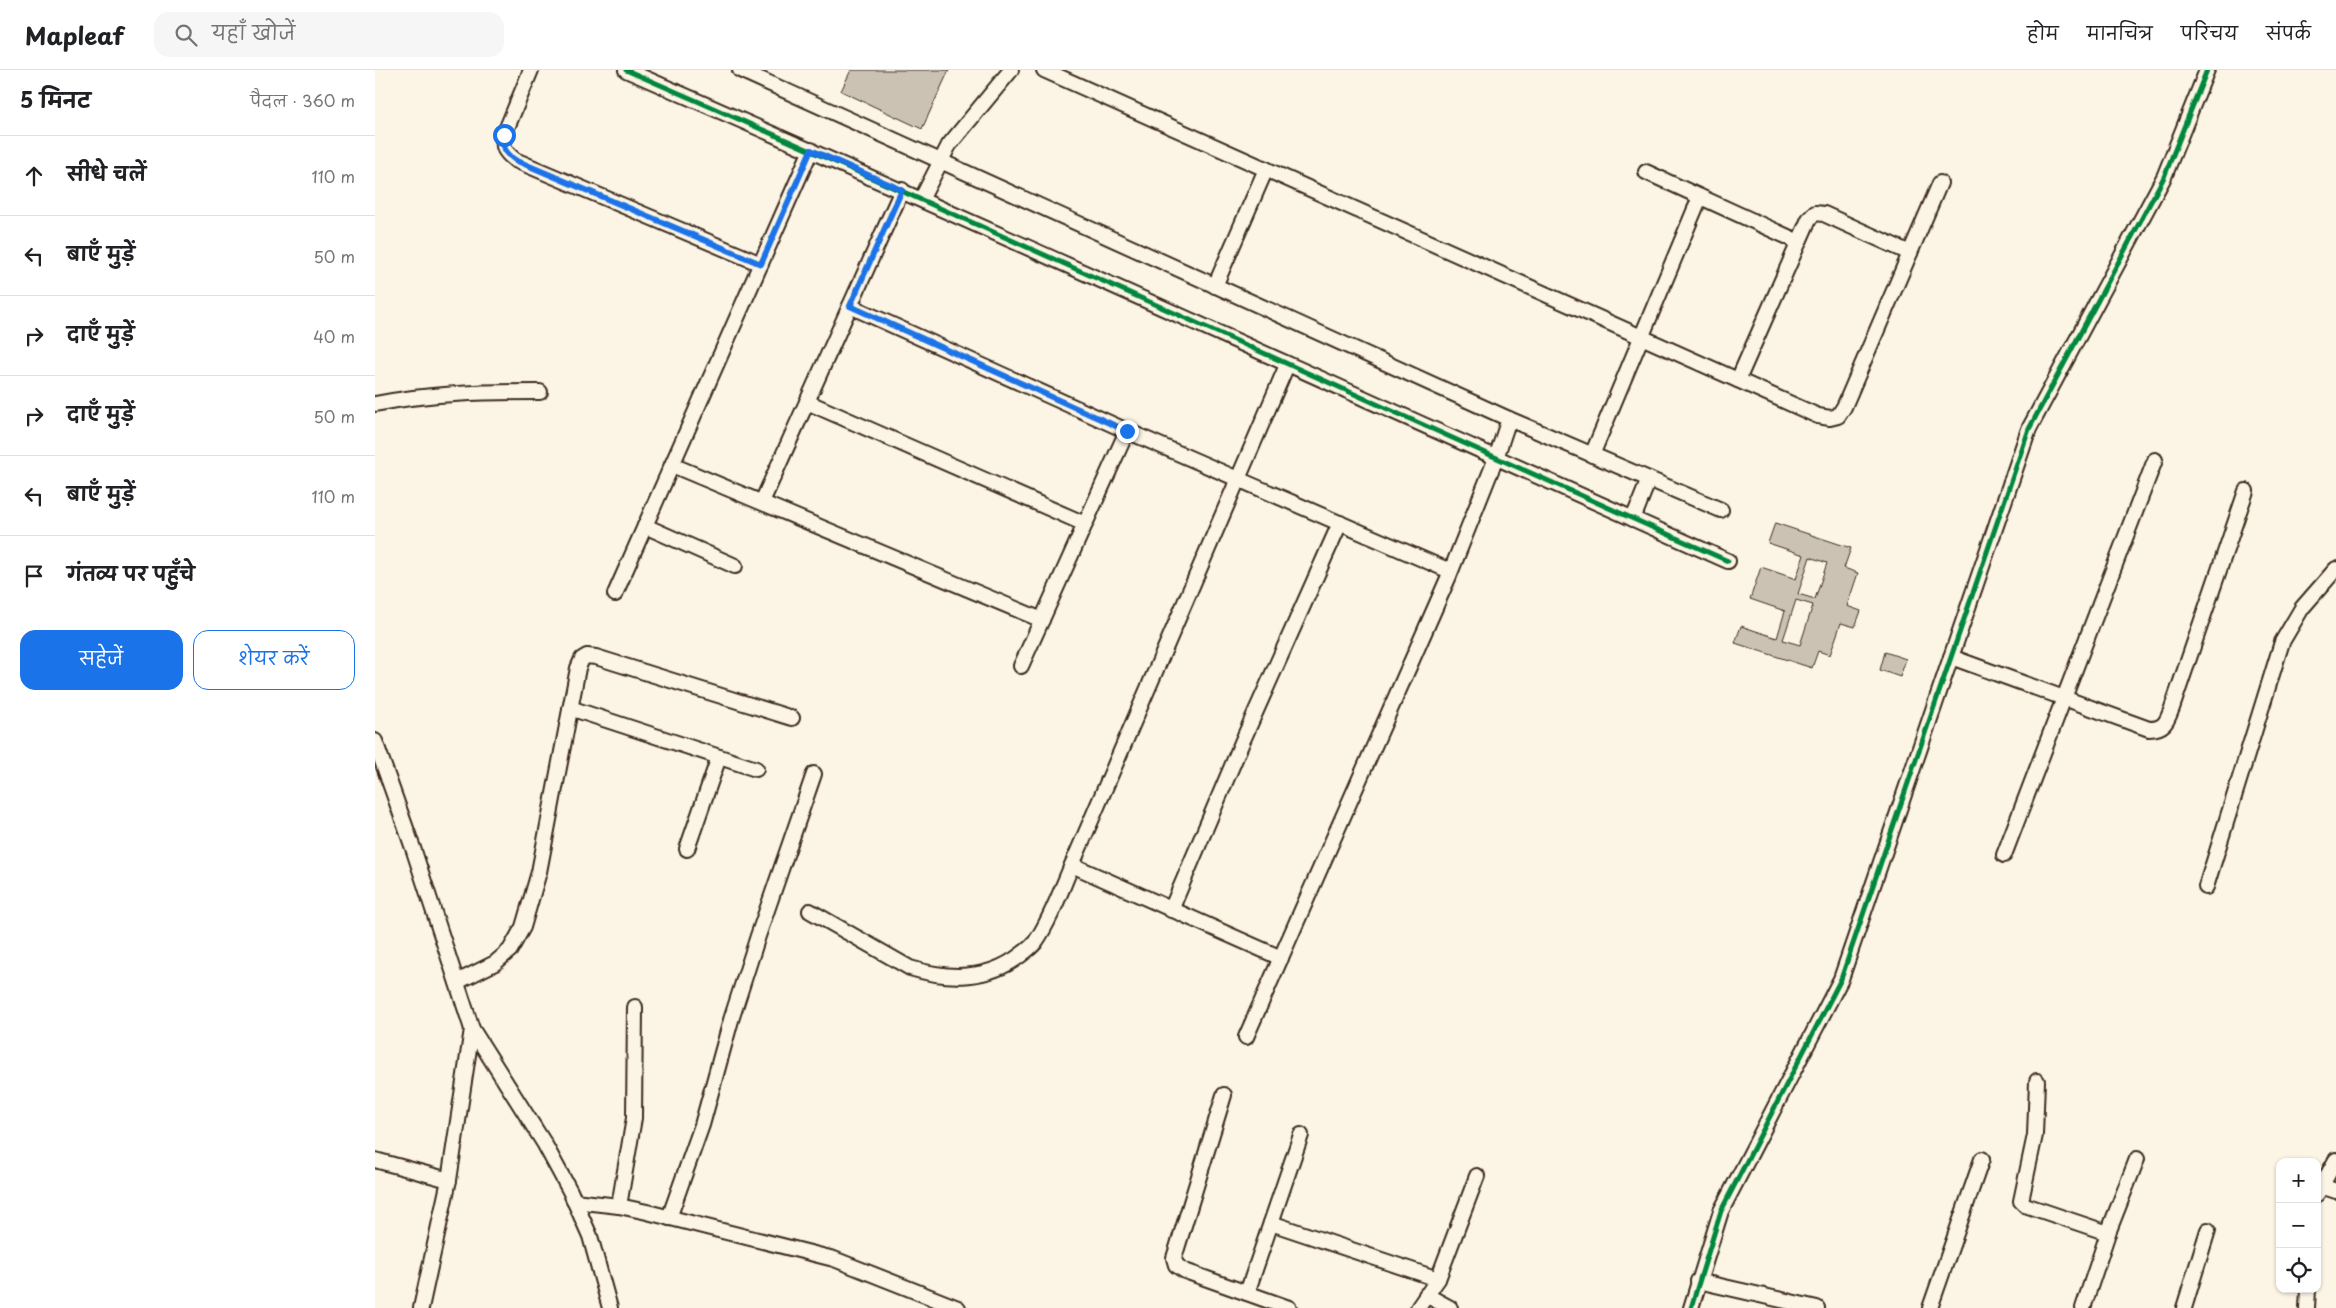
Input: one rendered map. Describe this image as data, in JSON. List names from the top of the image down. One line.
{"page":{"header":"Mapleaf","search":"यहाँ खोजें","nav":["होम","मानचित्र","परिचय","संपर्क"],"heading":["5 मिनट","पैदल · 360 m"],"list":[["सीधे चलें","110 m"],["बाएँ मुड़ें","50 m"],["दाएँ मुड़ें","40 m"],["दाएँ मुड़ें","50 m"],["बाएँ मुड़ें","110 m"],"गंतव्य पर पहुँचे"],"buttons":["सहेजें","शेयर करें"],"map_buttons":["+","−"]}}
